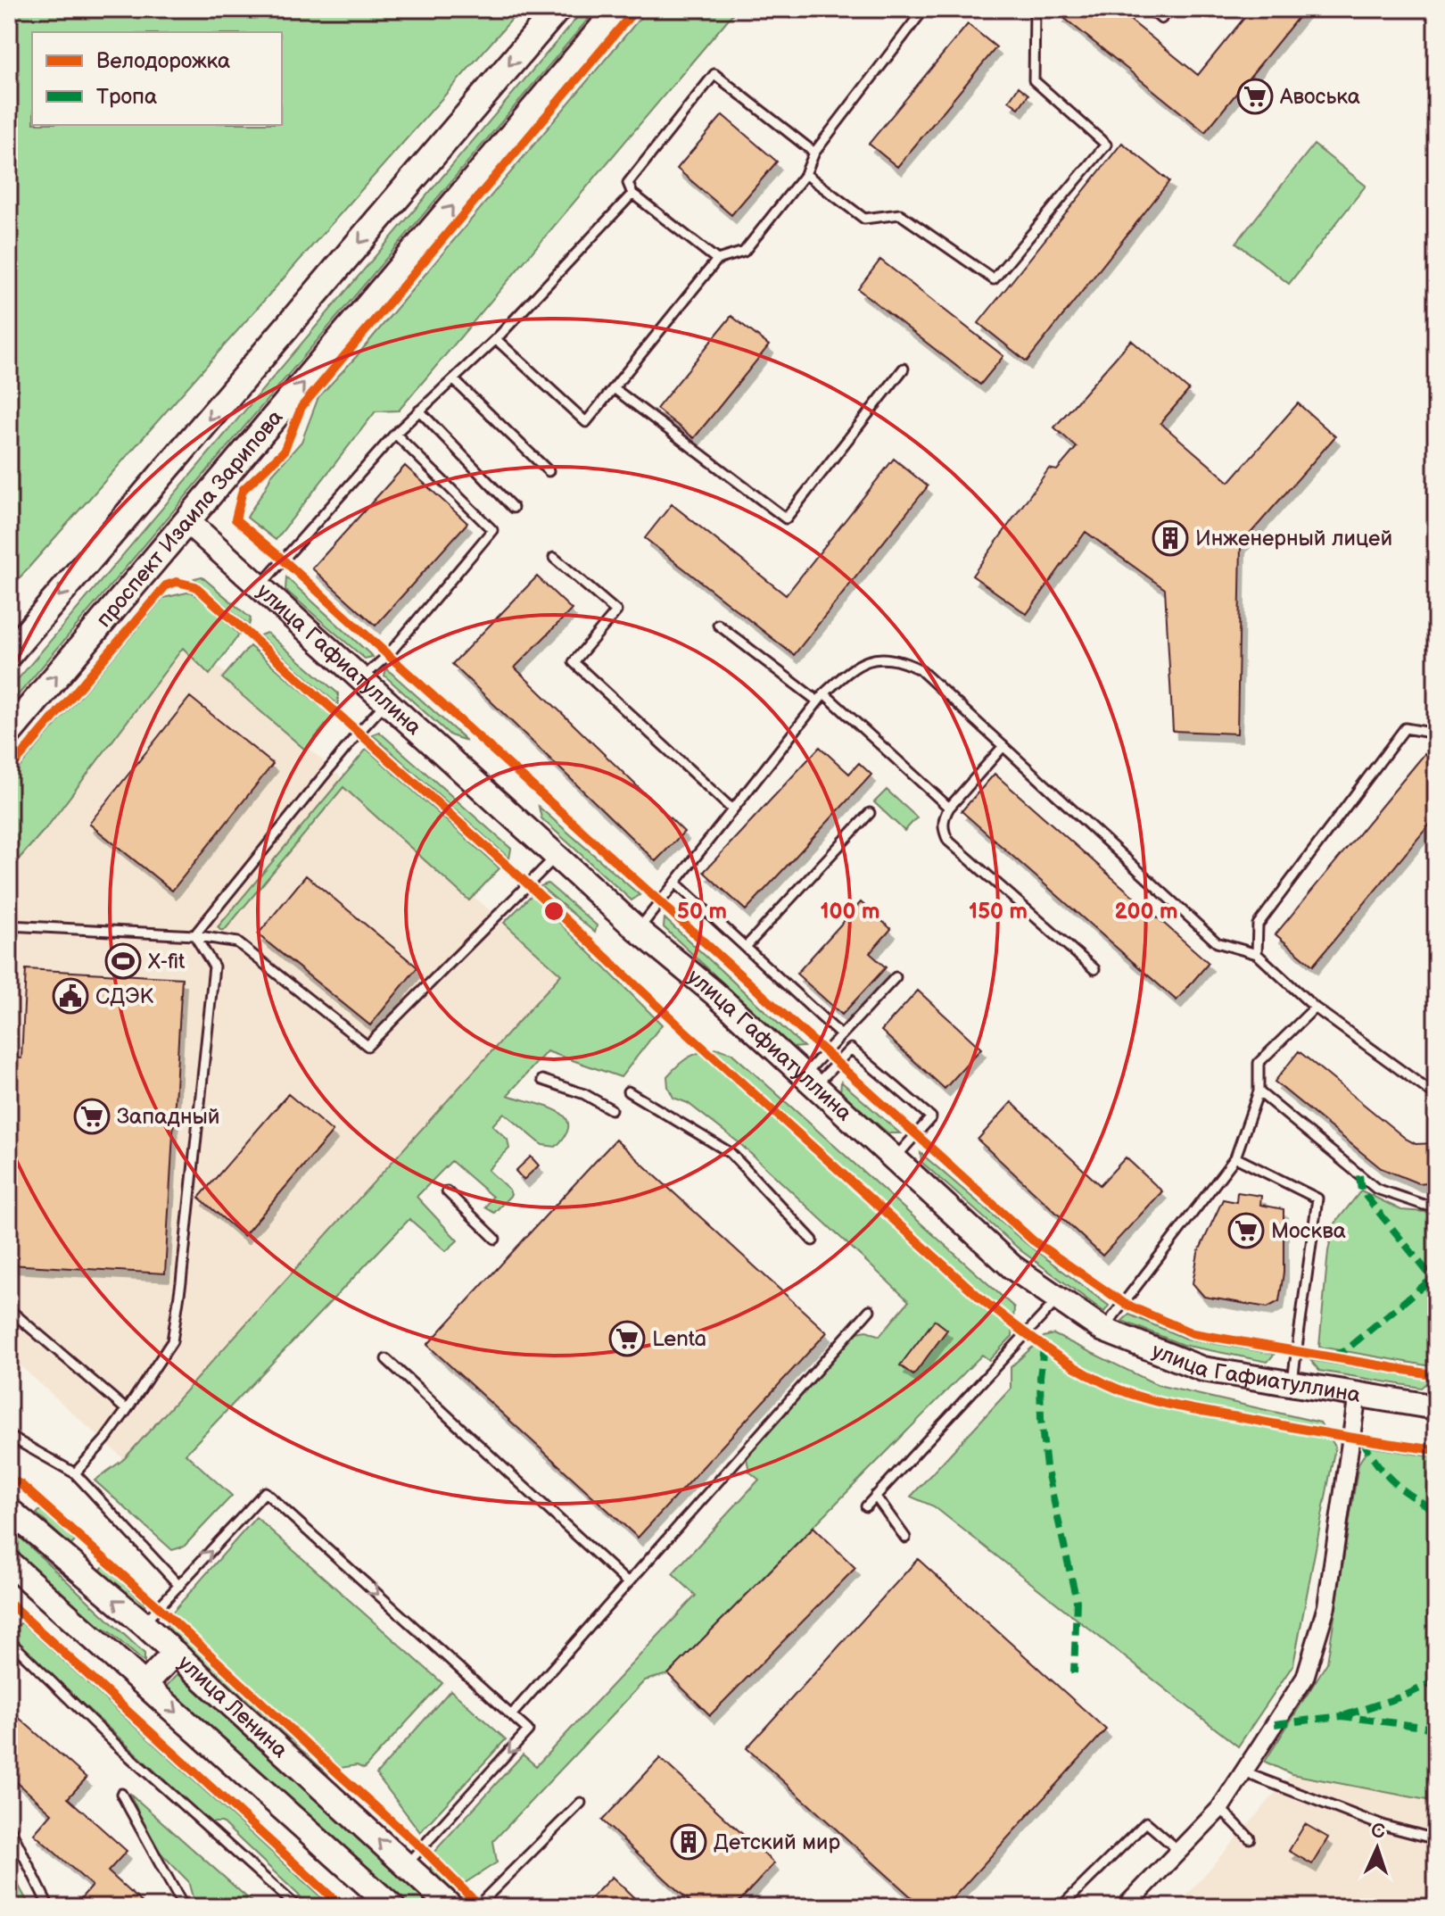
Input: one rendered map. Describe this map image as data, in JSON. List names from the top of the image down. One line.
{"streets":{"main road":["проспект Изаила Зарипова"],"street":["улица Гафиатуллина","улица Ленина"]},"crossings":[["проспект Изаила Зарипова","улица Гафиатуллина"]],"places":{"supermarket":["Авоська","Западный","Москва","Lenta"],"building":["Инженерный лицей","Детский мир"],"sports":["X-fit"],"public building":["СДЭК"]},"legend":["Велодорожка","Тропа"],"north":"top","rings":["50 m","100 m","150 m","200 m"]}
